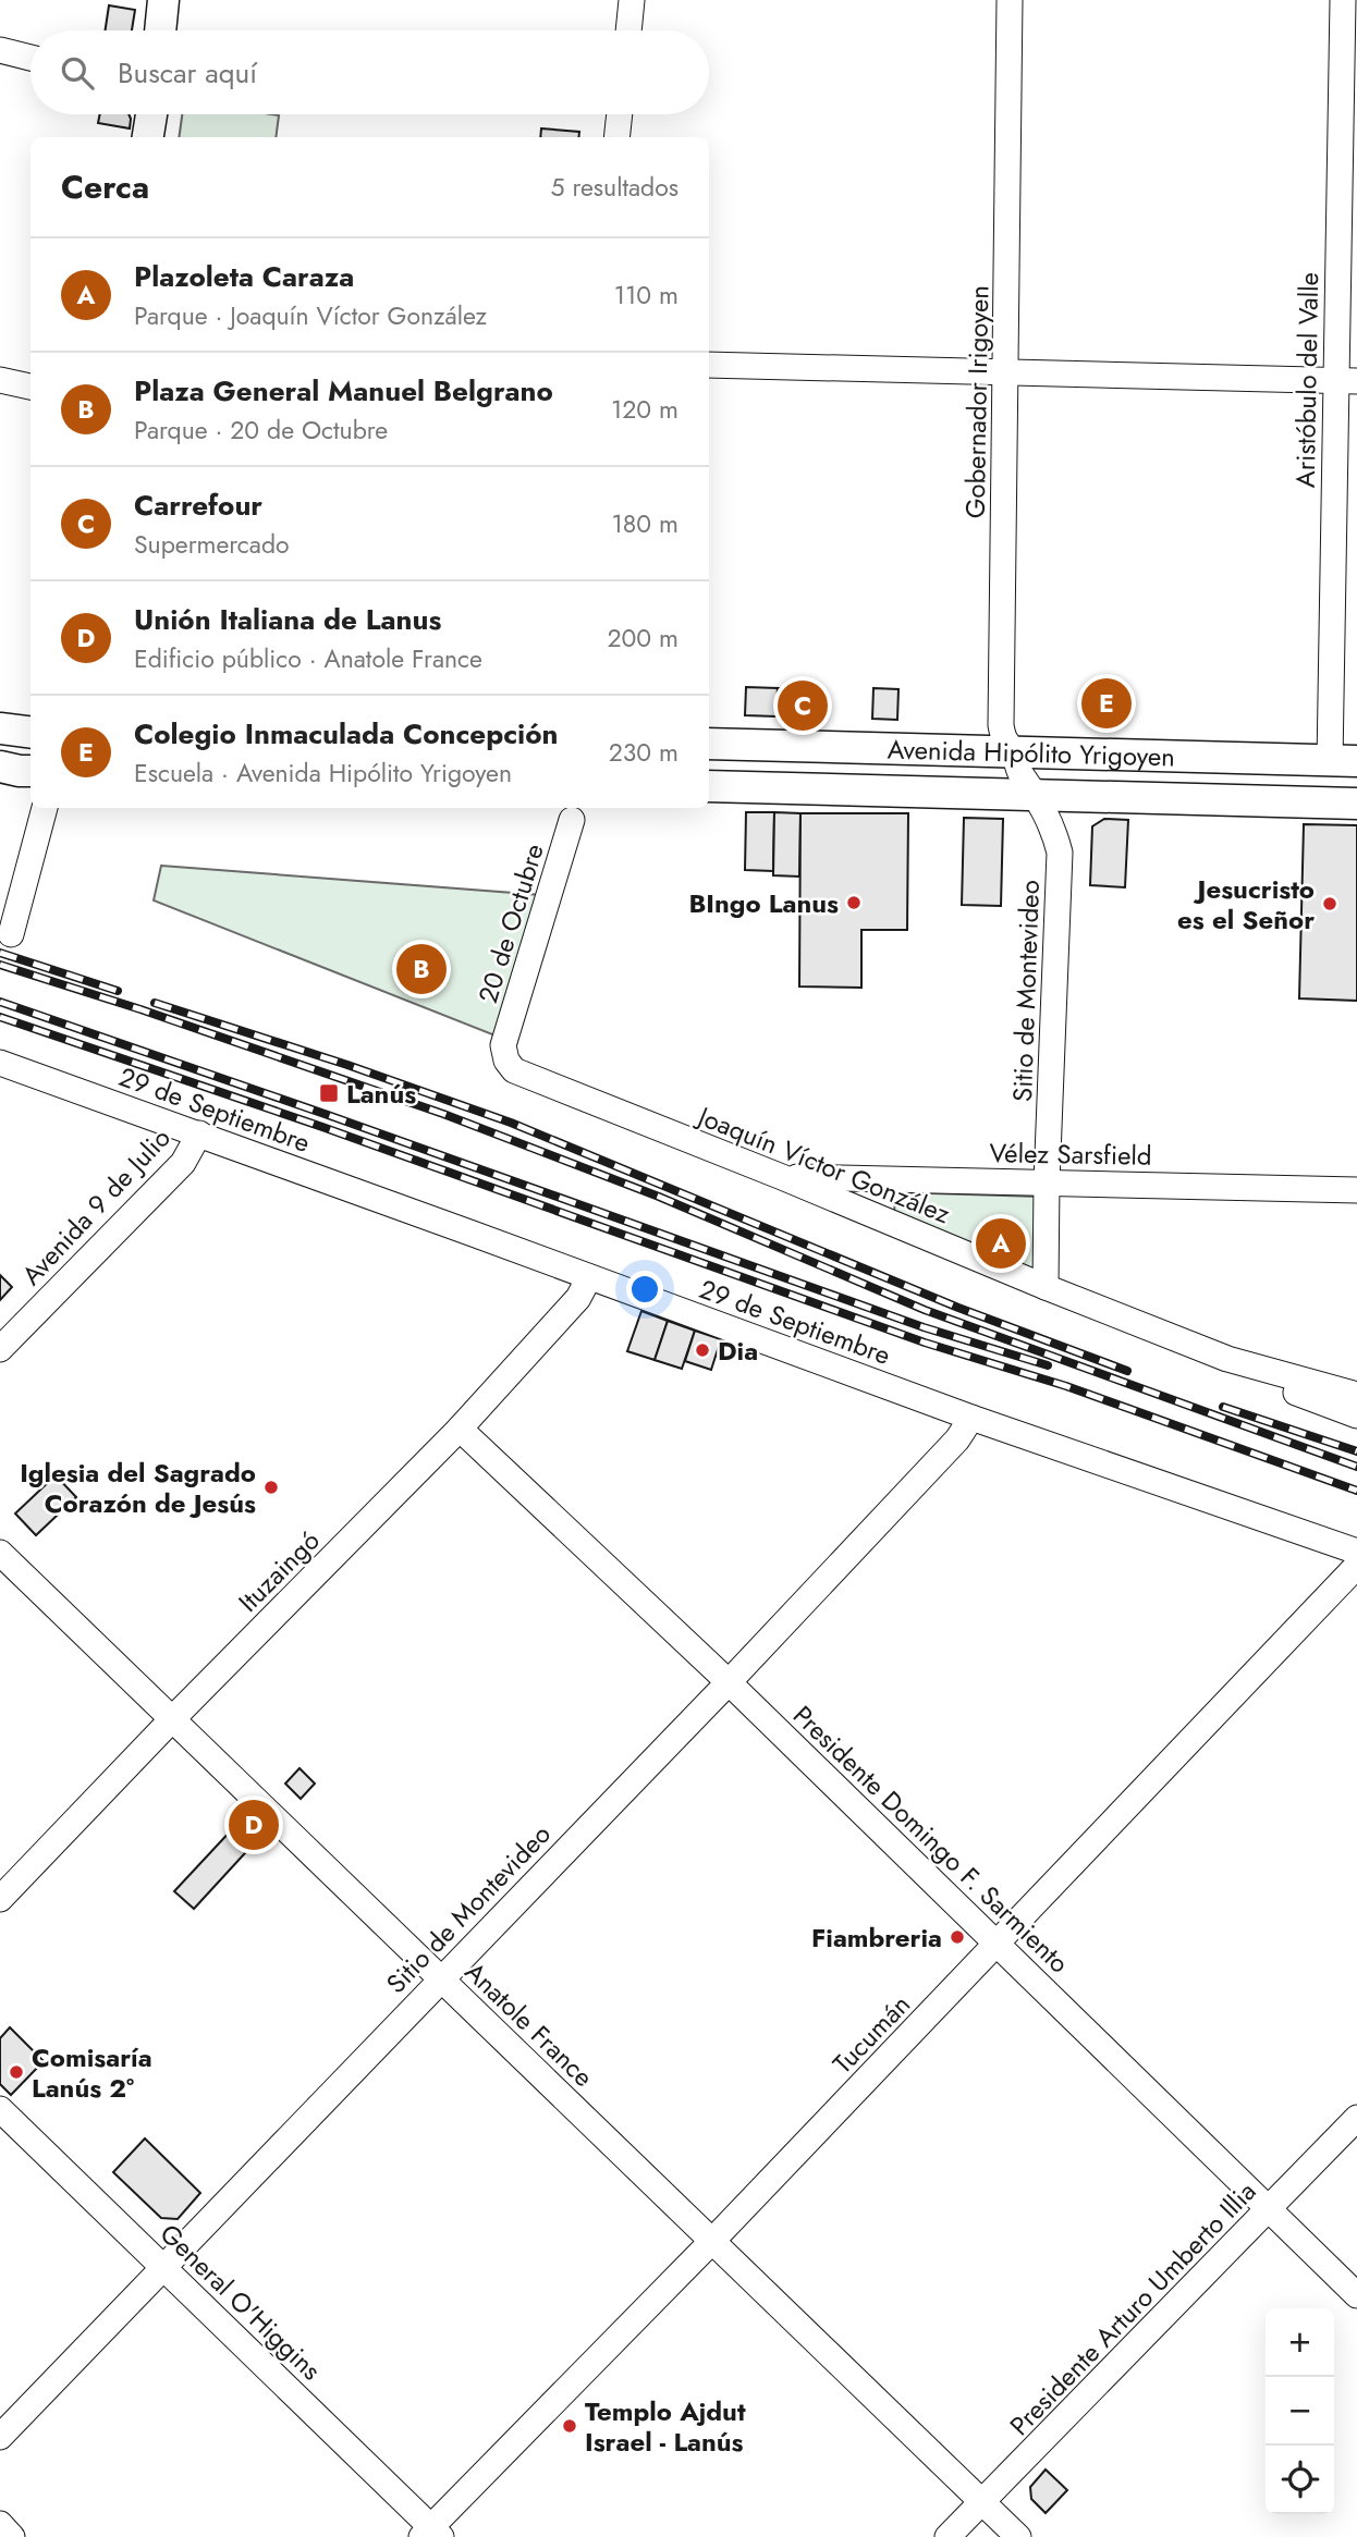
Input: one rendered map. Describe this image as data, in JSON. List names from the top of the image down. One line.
{"streets":{"main road":["Avenida Hipólito Yrigoyen"],"street":["Aristóbulo del Valle","Gobernador Irigoyen","20 de Octubre","Sitio de Montevideo","29 de Septiembre","Vélez Sarsfield","Joaquín Víctor González","Avenida 9 de Julio","Ituzaingó","Presidente Domingo F. Sarmiento","Anatole France","Tucumán","General O'Higgins","Presidente Arturo Umberto Illia"]},"crossings":[["Aristóbulo del Valle","Avenida Hipólito Yrigoyen"],["Gobernador Irigoyen","Avenida Hipólito Yrigoyen"],["Gobernador Irigoyen","Sitio de Montevideo"],["Avenida Hipólito Yrigoyen","Sitio de Montevideo"],["20 de Octubre","Joaquín Víctor González"],["Sitio de Montevideo","29 de Septiembre"],["Sitio de Montevideo","Vélez Sarsfield"],["Sitio de Montevideo","Joaquín Víctor González"],["Sitio de Montevideo","Presidente Domingo F. Sarmiento"],["Sitio de Montevideo","Anatole France"],["Sitio de Montevideo","General O'Higgins"],["29 de Septiembre","Avenida 9 de Julio"],["29 de Septiembre","Ituzaingó"],["Vélez Sarsfield","Joaquín Víctor González"],["Ituzaingó","Presidente Domingo F. Sarmiento"],["Ituzaingó","Anatole France"],["Presidente Domingo F. Sarmiento","Tucumán"],["Presidente Domingo F. Sarmiento","Presidente Arturo Umberto Illia"],["Anatole France","Tucumán"],["Anatole France","Presidente Arturo Umberto Illia"],["Tucumán","General O'Higgins"]],"places":{"other":["BIngo Lanus","Jesucristo es el Señor","Dia","Iglesia del Sagrado Corazón de Jesús","Fiambreria","Comisaría Lanús 2°","Templo Ajdut Israel - Lanús"],"transit":["Lanús"]},"page":{"search":"Buscar aquí","heading":["Cerca","5 resultados"],"list":[{"mark":"A","name":"Plazoleta Caraza","note":"Parque · Joaquín Víctor González","value":"110 m"},{"mark":"B","name":"Plaza General Manuel Belgrano","note":"Parque · 20 de Octubre","value":"120 m"},{"mark":"C","name":"Carrefour","note":"Supermercado","value":"180 m"},{"mark":"D","name":"Unión Italiana de Lanus","note":"Edificio público · Anatole France","value":"200 m"},{"mark":"E","name":"Colegio Inmaculada Concepción","note":"Escuela · Avenida Hipólito Yrigoyen","value":"230 m"}],"pins":["E","C","B","A","D"],"map_buttons":["+","−"]}}
